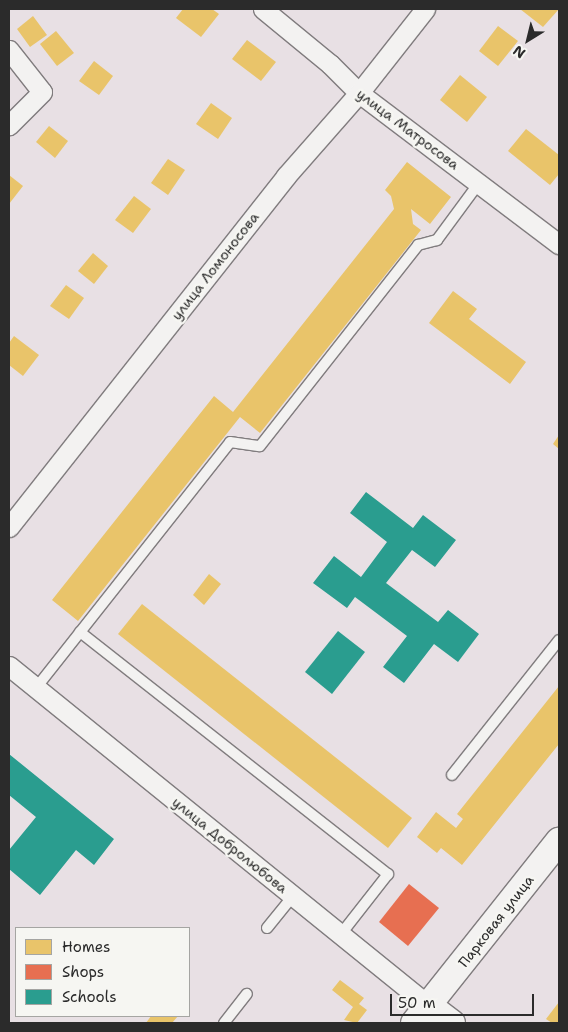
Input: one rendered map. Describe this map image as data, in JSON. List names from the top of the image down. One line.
{"streets":{"street":["улица Матросова","улица Ломоносова","улица Добролюбова","Парковая улица"]},"crossings":[["улица Матросова","улица Ломоносова"],["улица Добролюбова","Парковая улица"]],"legend":["Homes","Shops","Schools"],"scale_bar":"50 m","north":"bottom left"}
